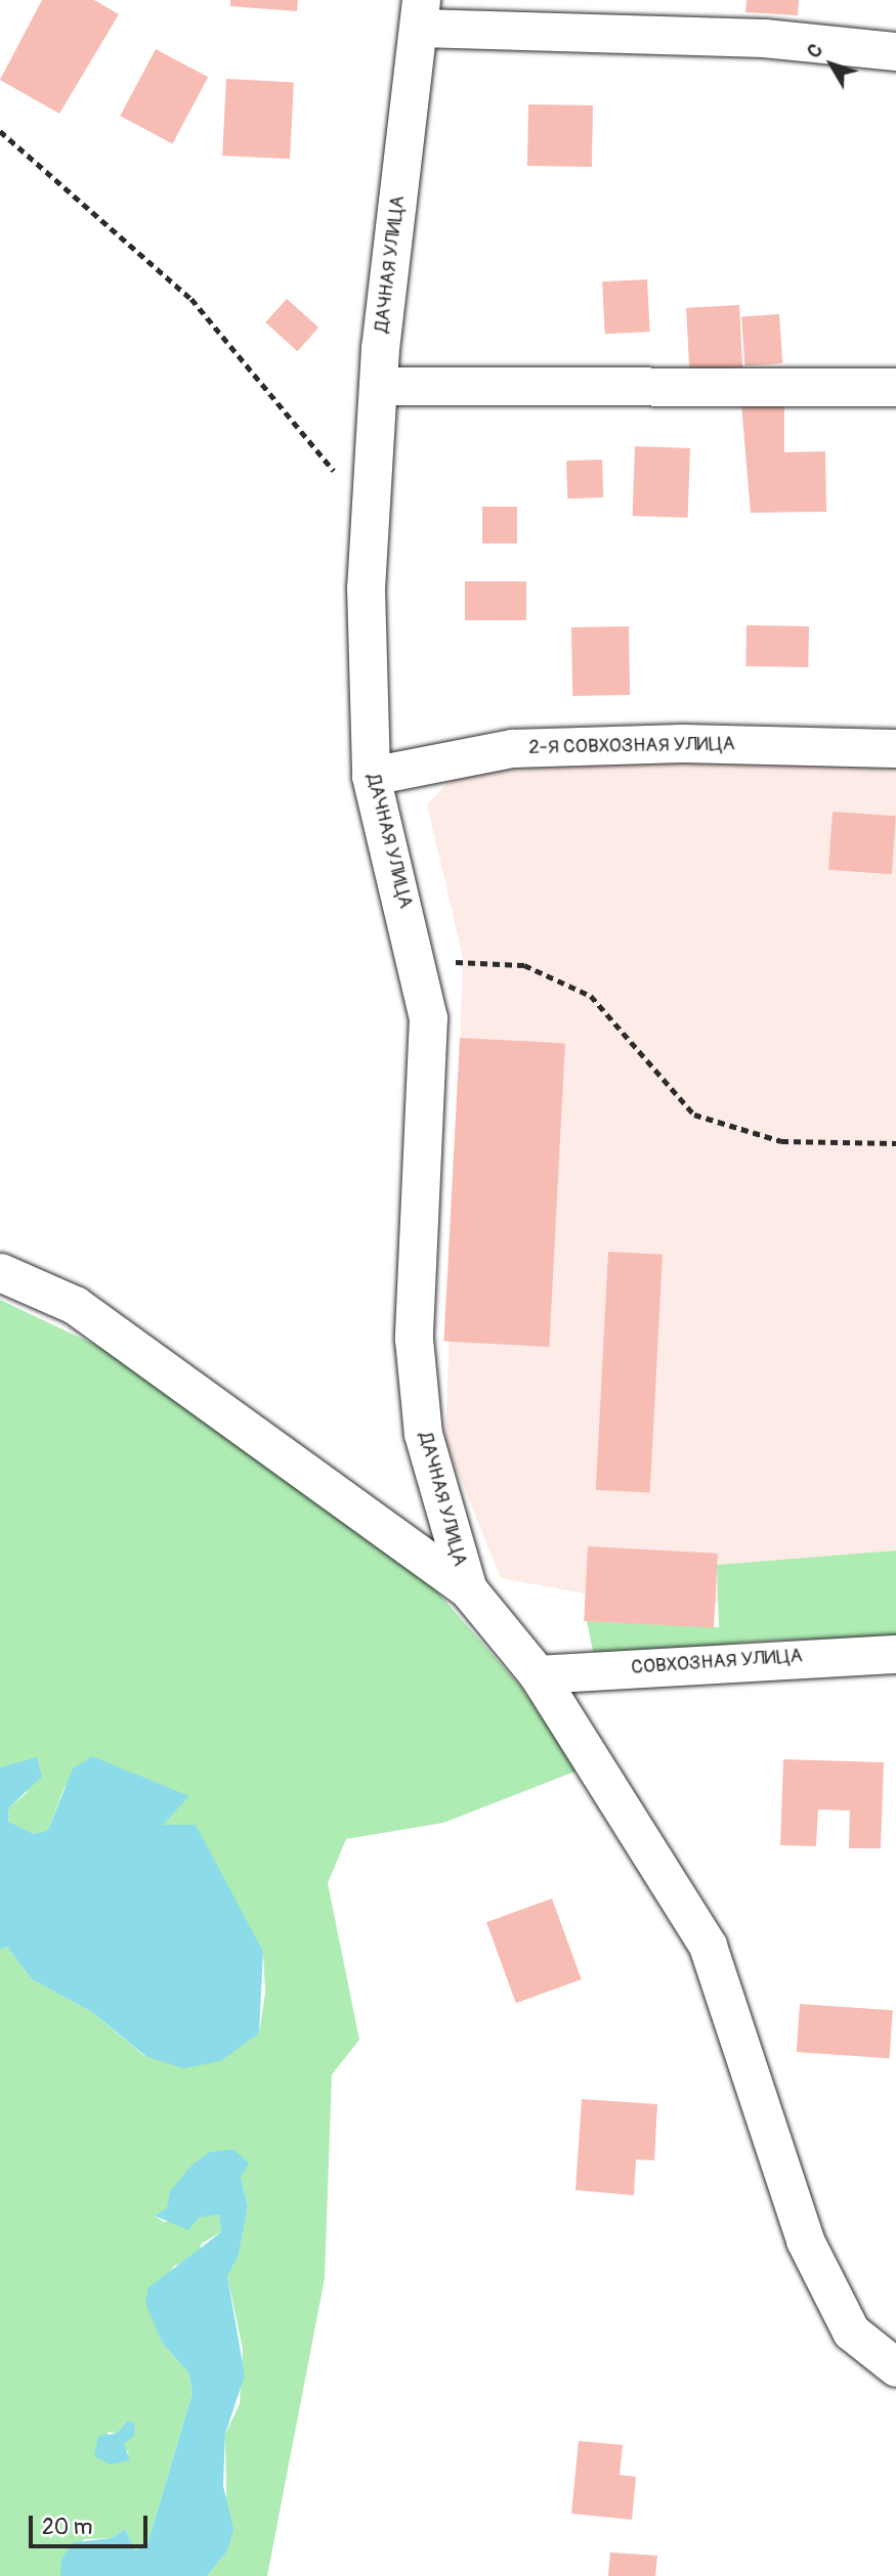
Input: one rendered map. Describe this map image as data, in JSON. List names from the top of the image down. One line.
{"streets":{"street":["ДАЧНАЯ УЛИЦА","2-Я СОВХОЗНАЯ УЛИЦА","СОВХОЗНАЯ УЛИЦА"]},"crossings":[["ДАЧНАЯ УЛИЦА","2-Я СОВХОЗНАЯ УЛИЦА"]],"scale_bar":"20 m","north":"top left"}
